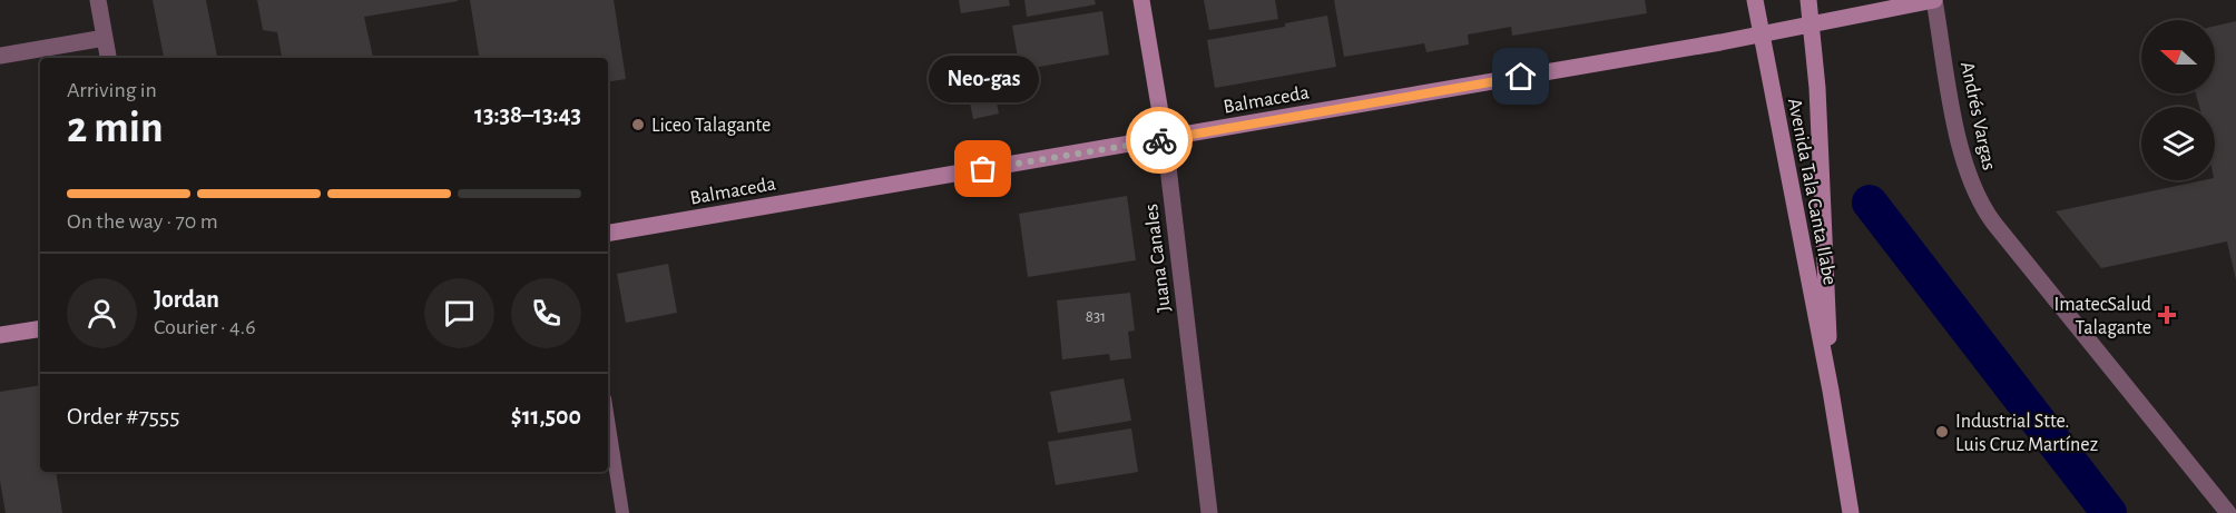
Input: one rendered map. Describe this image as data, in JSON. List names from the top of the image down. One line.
{"streets":{"street":["Balmaceda","Andrés Vargas","Avenida Tala Canta Ilabe","Juana Canales"]},"crossings":[["Balmaceda","Andrés Vargas"],["Balmaceda","Avenida Tala Canta Ilabe"],["Balmaceda","Juana Canales"]],"places":{"other":["Liceo Talagante","Neo-gas","Industrial Stte. Luis Cruz Martínez"],"health":["ImatecSalud Talagante"]},"house_numbers":["831"],"north":"left","page":{"bubble":"Neo-gas","heading":["2 min","Arriving in","13:38–13:43"],"panel":["Jordan","Courier · 4.6","Order #7555","$11,500"],"bar":"On the way · 70 m"}}
